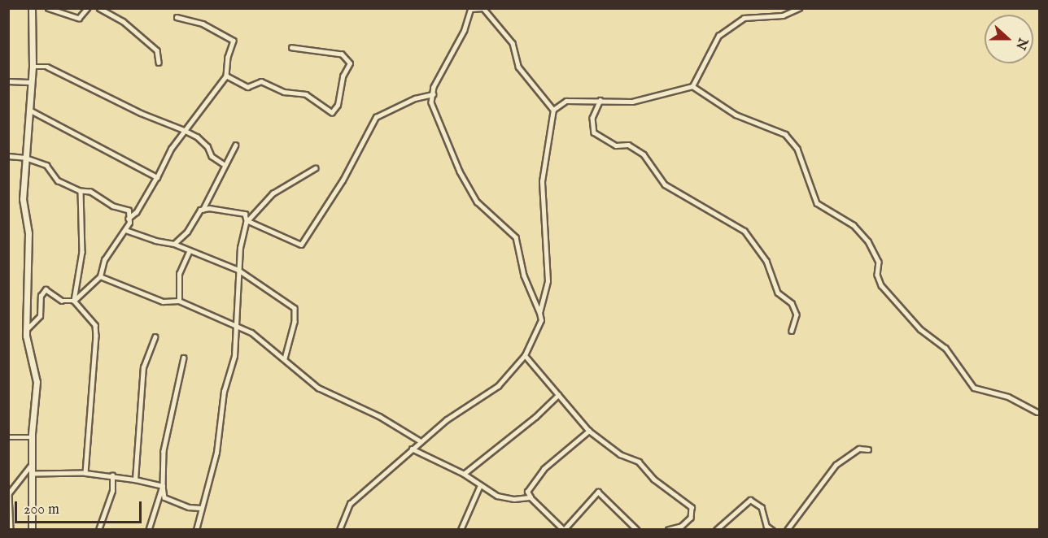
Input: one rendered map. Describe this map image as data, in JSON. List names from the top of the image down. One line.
{"scale_bar":"200 m","north":"right"}
